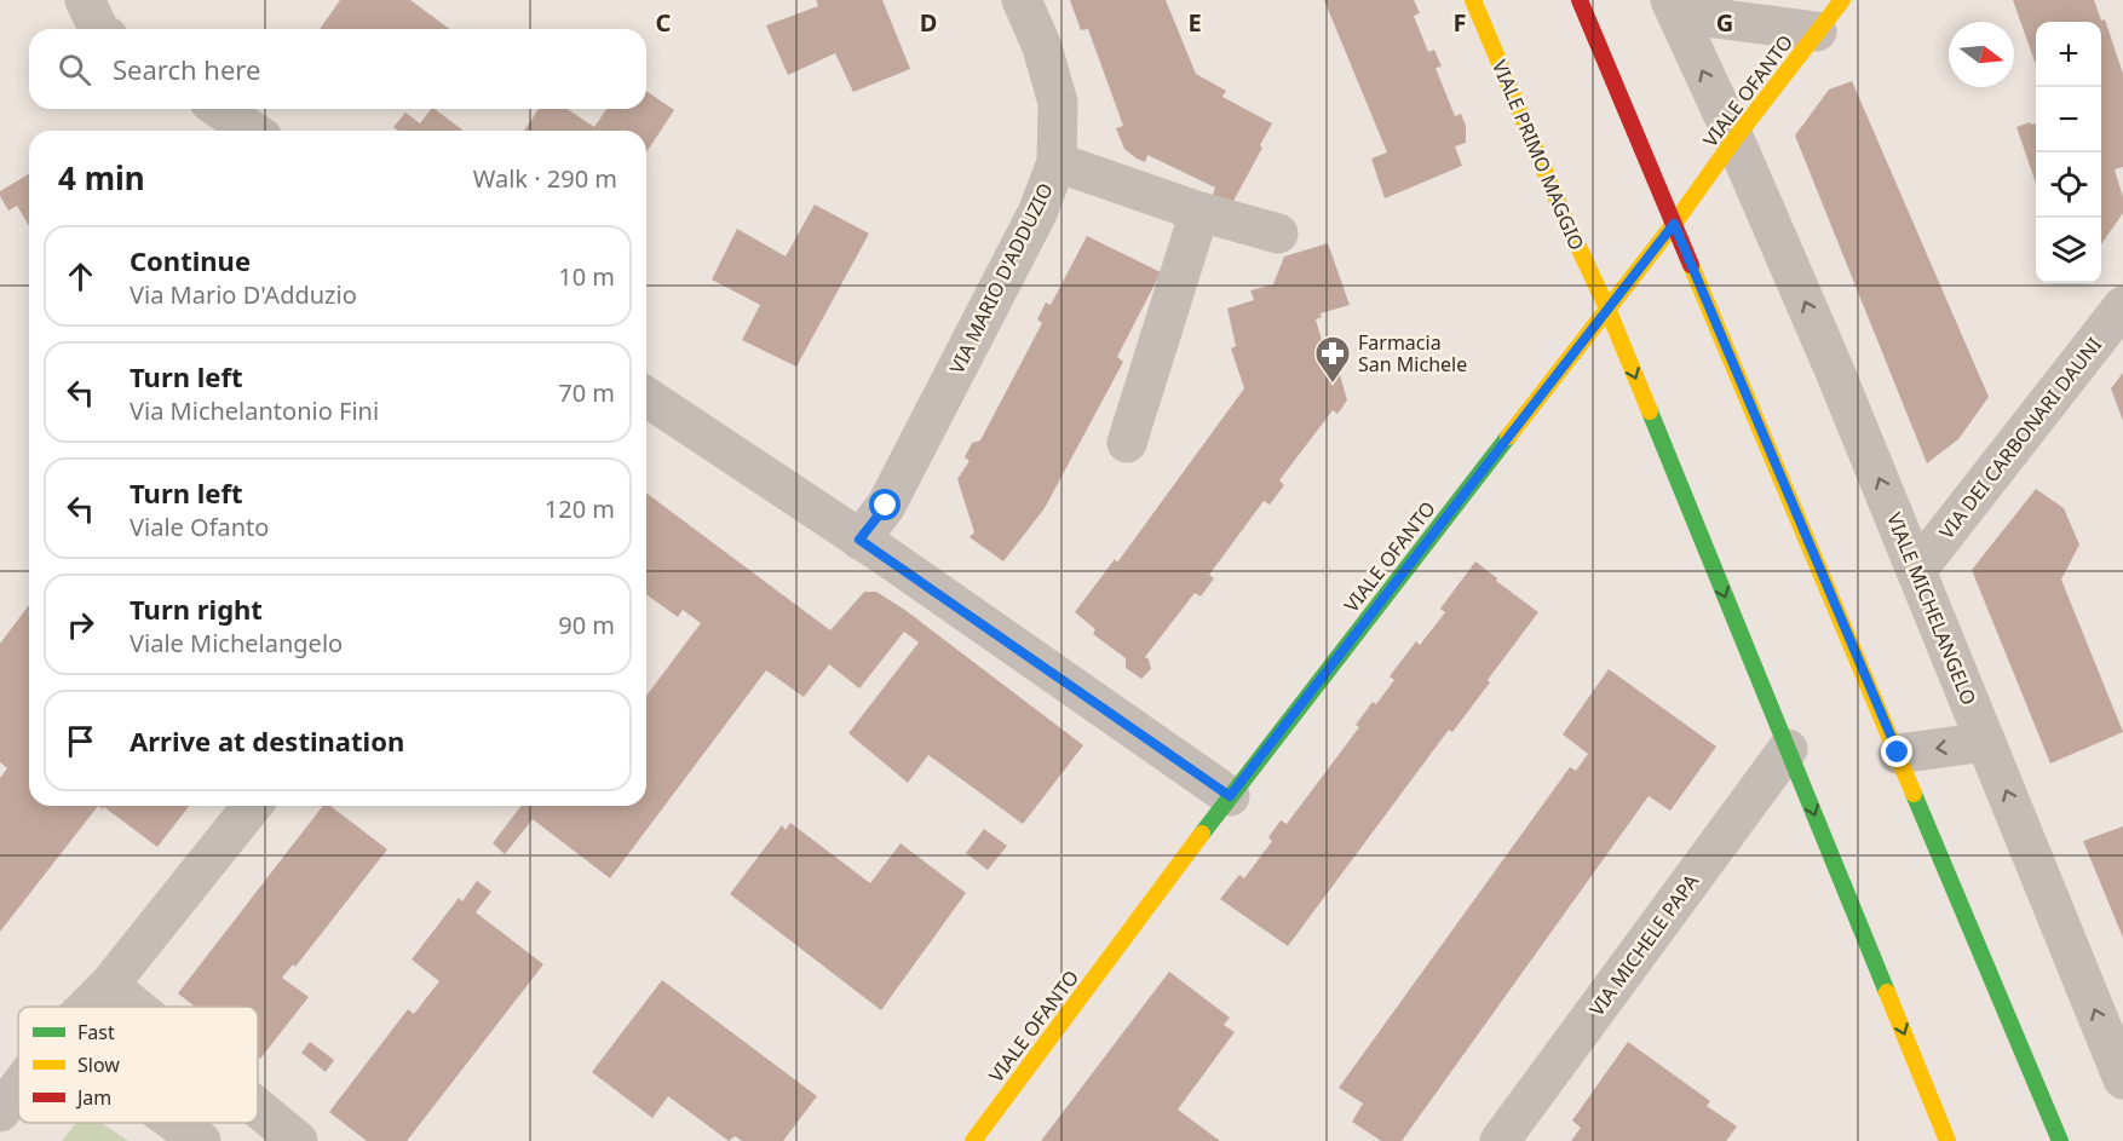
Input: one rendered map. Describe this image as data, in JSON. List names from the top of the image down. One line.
{"streets":{"street":["VIALE OFANTO","VIALE PRIMO MAGGIO","VIA MARIO D'ADDUZIO","VIA DEI CARBONARI DAUNI","VIALE MICHELANGELO","VIA MICHELE PAPA"]},"crossings":[["VIALE OFANTO","VIALE PRIMO MAGGIO"],["VIALE OFANTO","VIALE MICHELANGELO"],["VIA DEI CARBONARI DAUNI","VIALE MICHELANGELO"]],"places":{"pharmacy":["Farmacia San Michele"]},"legend":["Fast","Slow","Jam"],"north":"right","page":{"map_buttons":["+","−"],"search":"Search here","heading":["4 min","Walk · 290 m"],"list":[["Continue","Via Mario D'Adduzio","10 m"],["Turn left","Via Michelantonio Fini","70 m"],["Turn left","Viale Ofanto","120 m"],["Turn right","Viale Michelangelo","90 m"],"Arrive at destination"]},"grid":{"columns":["C","D","E","F","G"]}}
